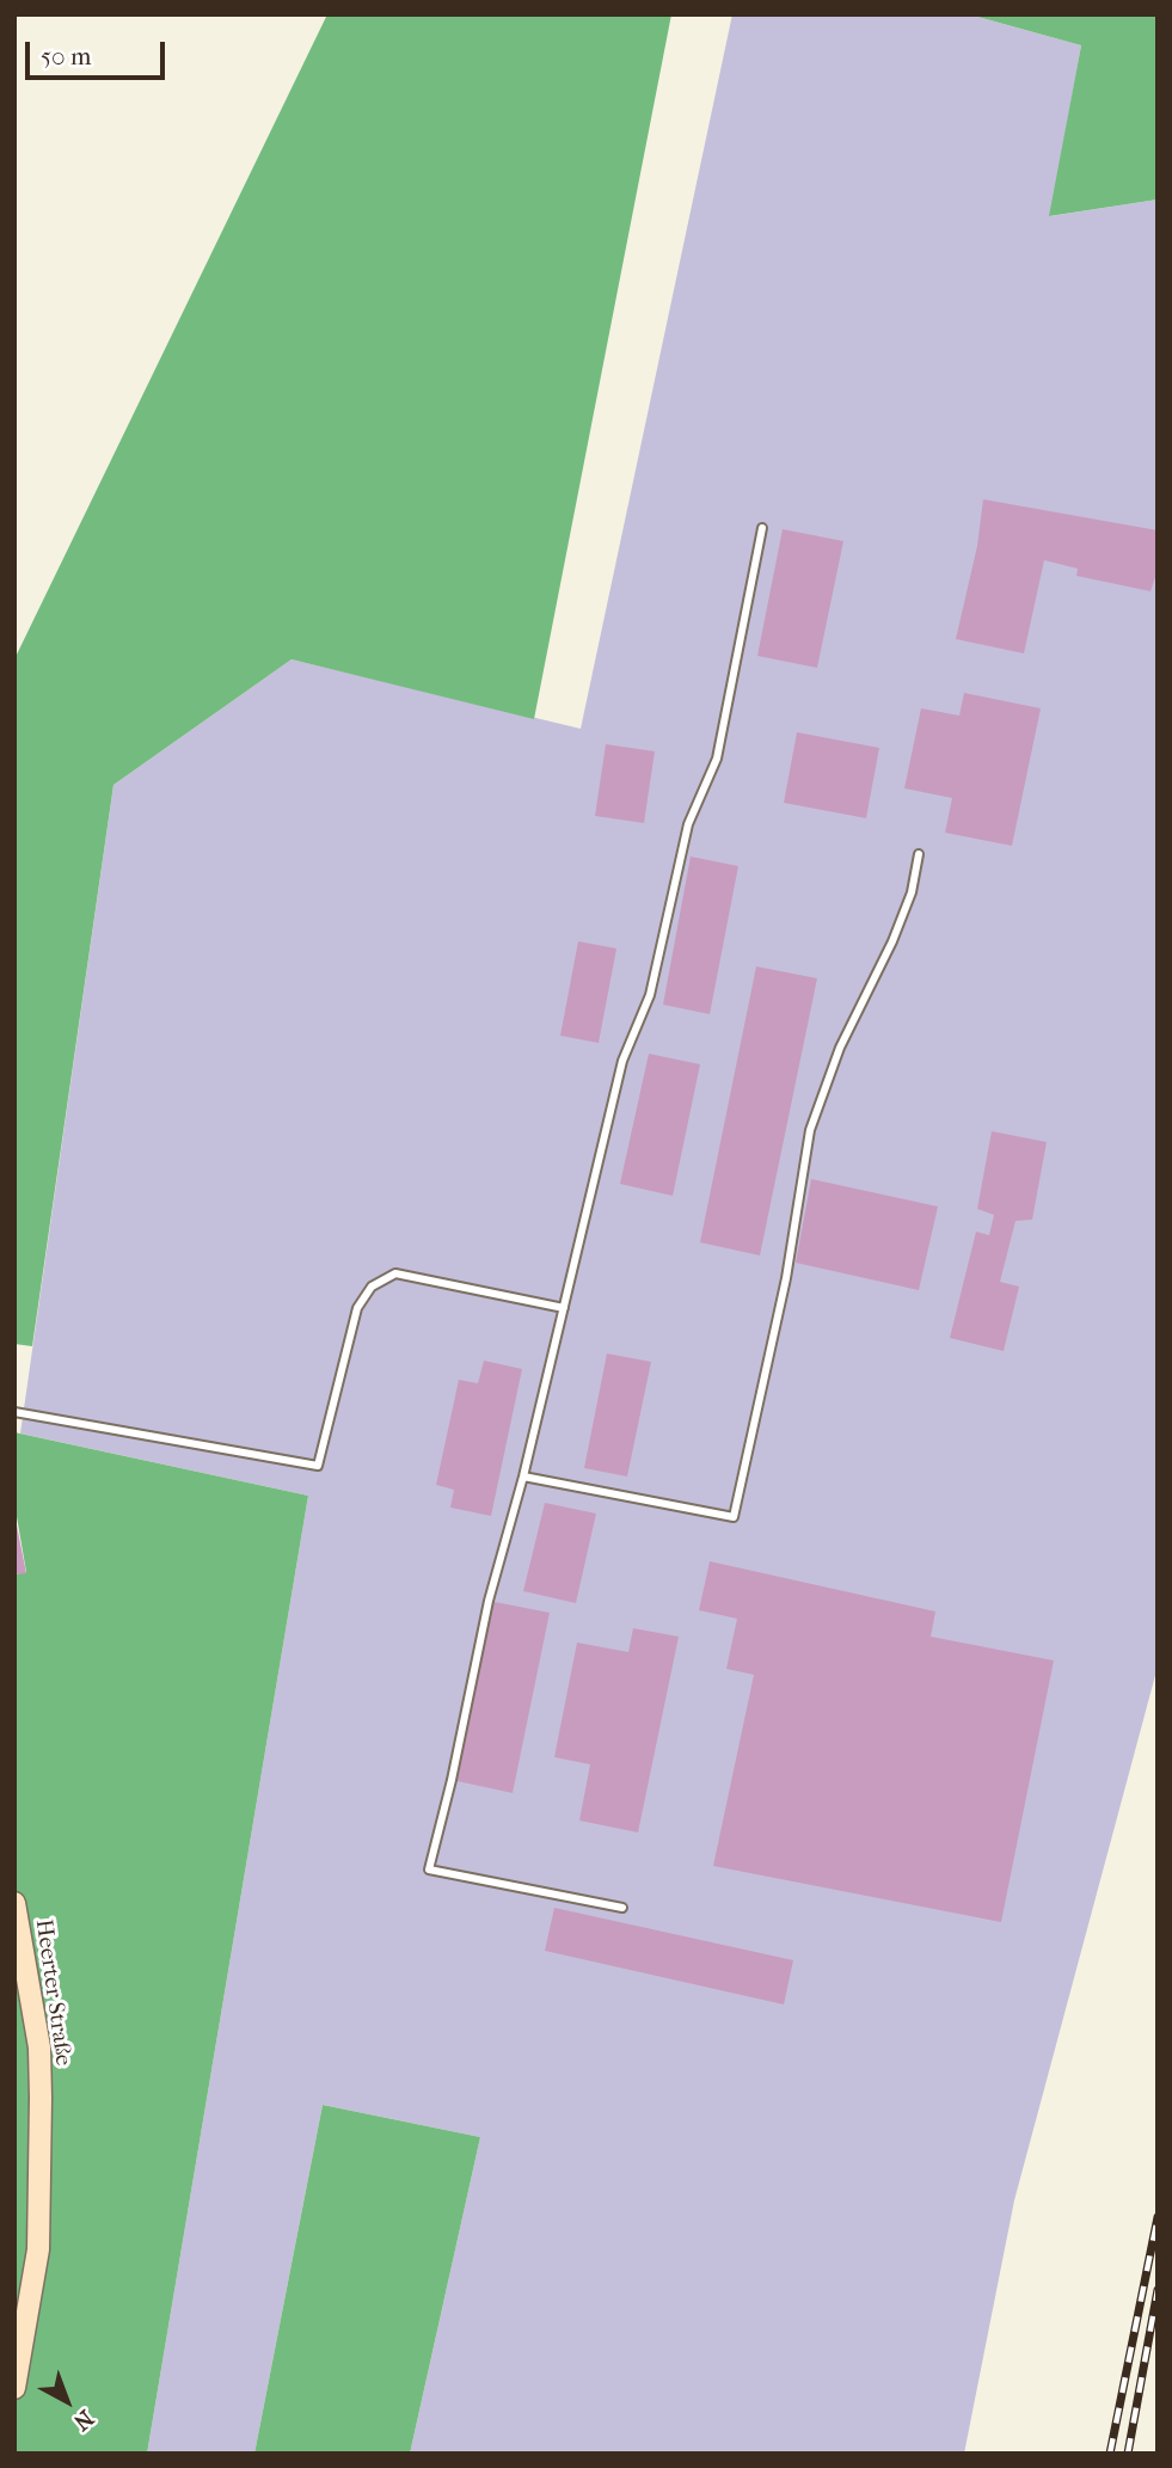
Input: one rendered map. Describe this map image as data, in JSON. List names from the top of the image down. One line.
{"streets":{"main road":["Heerter Straße"]},"scale_bar":"50 m","north":"bottom right"}
